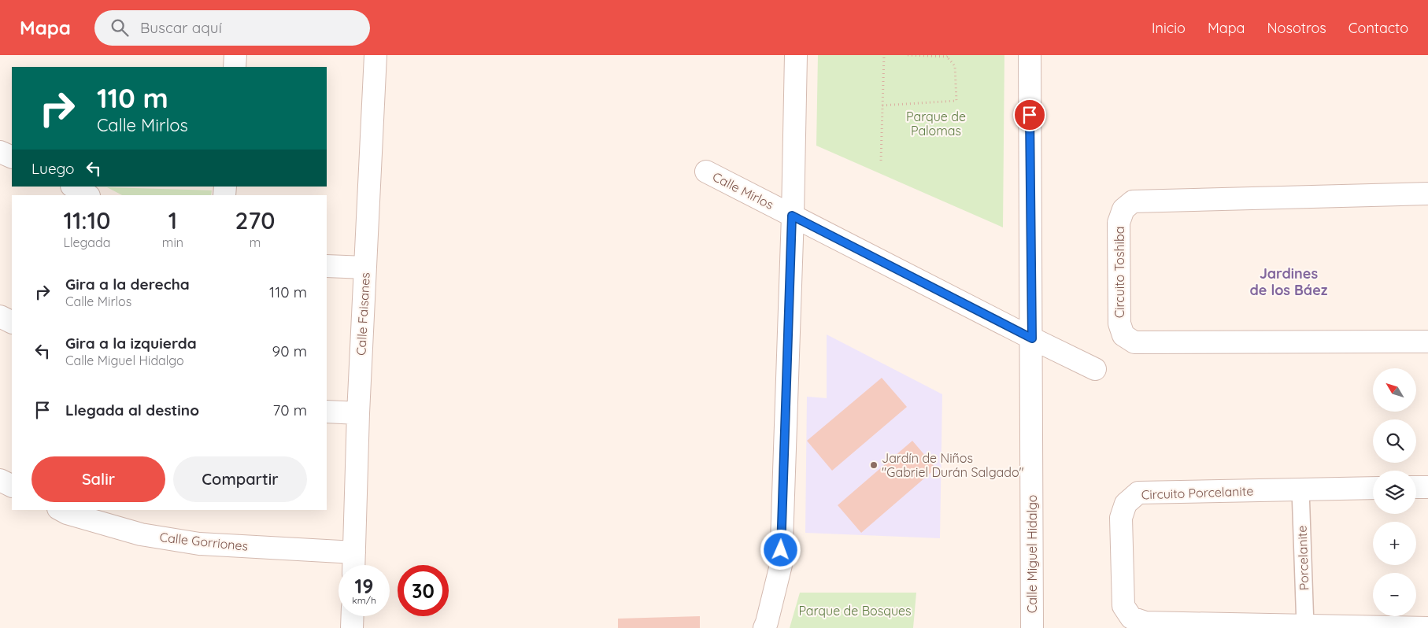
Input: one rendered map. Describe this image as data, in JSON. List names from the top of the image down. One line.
{"streets":{"street":["Calle Mirlos","Circuito Toshiba","Calle Faisanes","Circuito Porcelanite","Calle Gorriones","Calle Miguel Hidalgo","Porcelanite"]},"crossings":[["Calle Mirlos","Calle Miguel Hidalgo"],["Calle Faisanes","Calle Gorriones"],["Circuito Porcelanite","Porcelanite"]],"districts":["Jardines de los Báez"],"parks":["Parque de Palomas","Parque de Bosques"],"places":["Jardín de Niños \"Gabriel Durán Salgado\""],"north":"top left","page":{"header":"Mapa","search":"Buscar aquí","nav":["Inicio","Mapa","Nosotros","Contacto"],"turn":["110 m","Calle Mirlos"],"then":"Luego","eta":["11:10","Llegada","1","min","270","m"],"list":[{"name":"Gira a la derecha","note":"Calle Mirlos","value":"110 m"},{"name":"Gira a la izquierda","note":"Calle Miguel Hidalgo","value":"90 m"},{"name":"Llegada al destino","value":"70 m"}],"map_buttons":["+","−"],"buttons":["Salir","Compartir"],"speed":"19 km/h","limit":"30"}}
